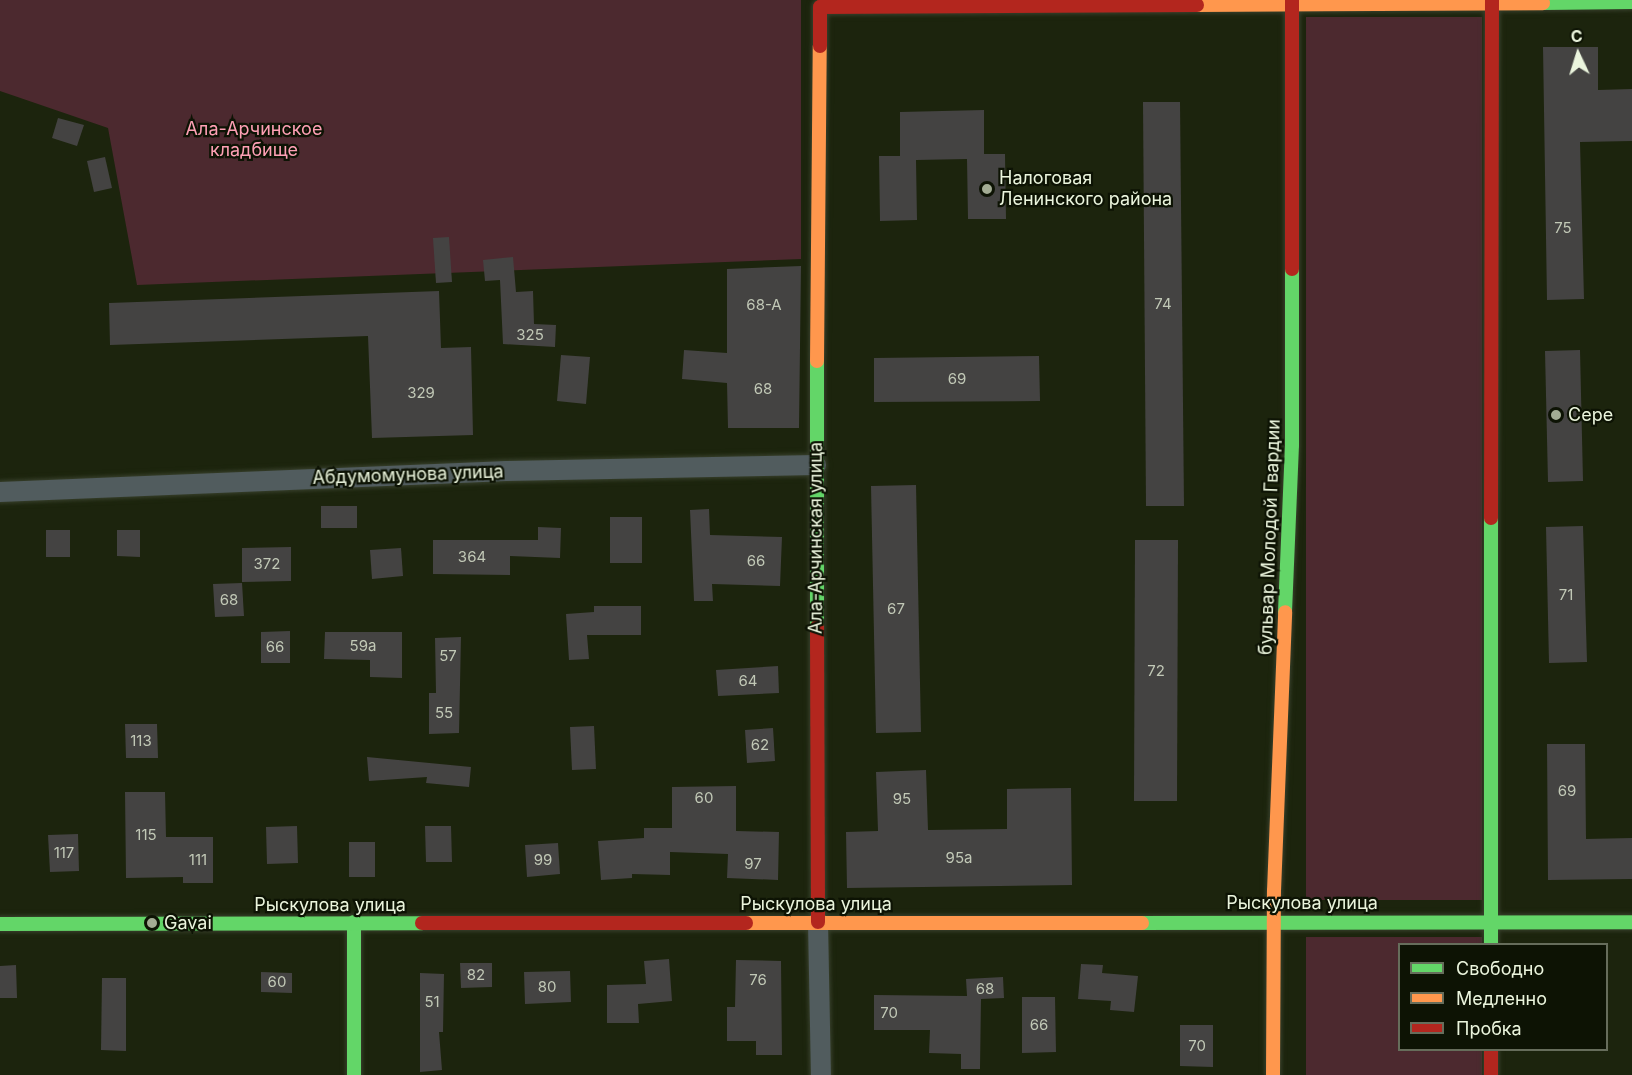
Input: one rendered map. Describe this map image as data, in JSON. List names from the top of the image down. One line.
{"streets":{"main road":["бульвар Молодой Гвардии","Ала-Арчинская улица","Рыскулова улица"],"street":["Абдумомунова улица"]},"crossings":[["Абдумомунова улица","Ала-Арчинская улица"],["бульвар Молодой Гвардии","Рыскулова улица"],["Ала-Арчинская улица","Рыскулова улица"]],"parks":["Ала-Арчинское кладбище"],"places":["Налоговая Ленинского района","Сере","Gavai"],"house_numbers":["75","74","68-A","325","69","68","329","364","66","372","71","68","67","59a","66","57","72","64","55","113","62","69","60","95","115","117","95а","111","99","97","82","76","60","80","68","51","70","66","70"],"legend":["Свободно","Медленно","Пробка"],"north":"top"}
